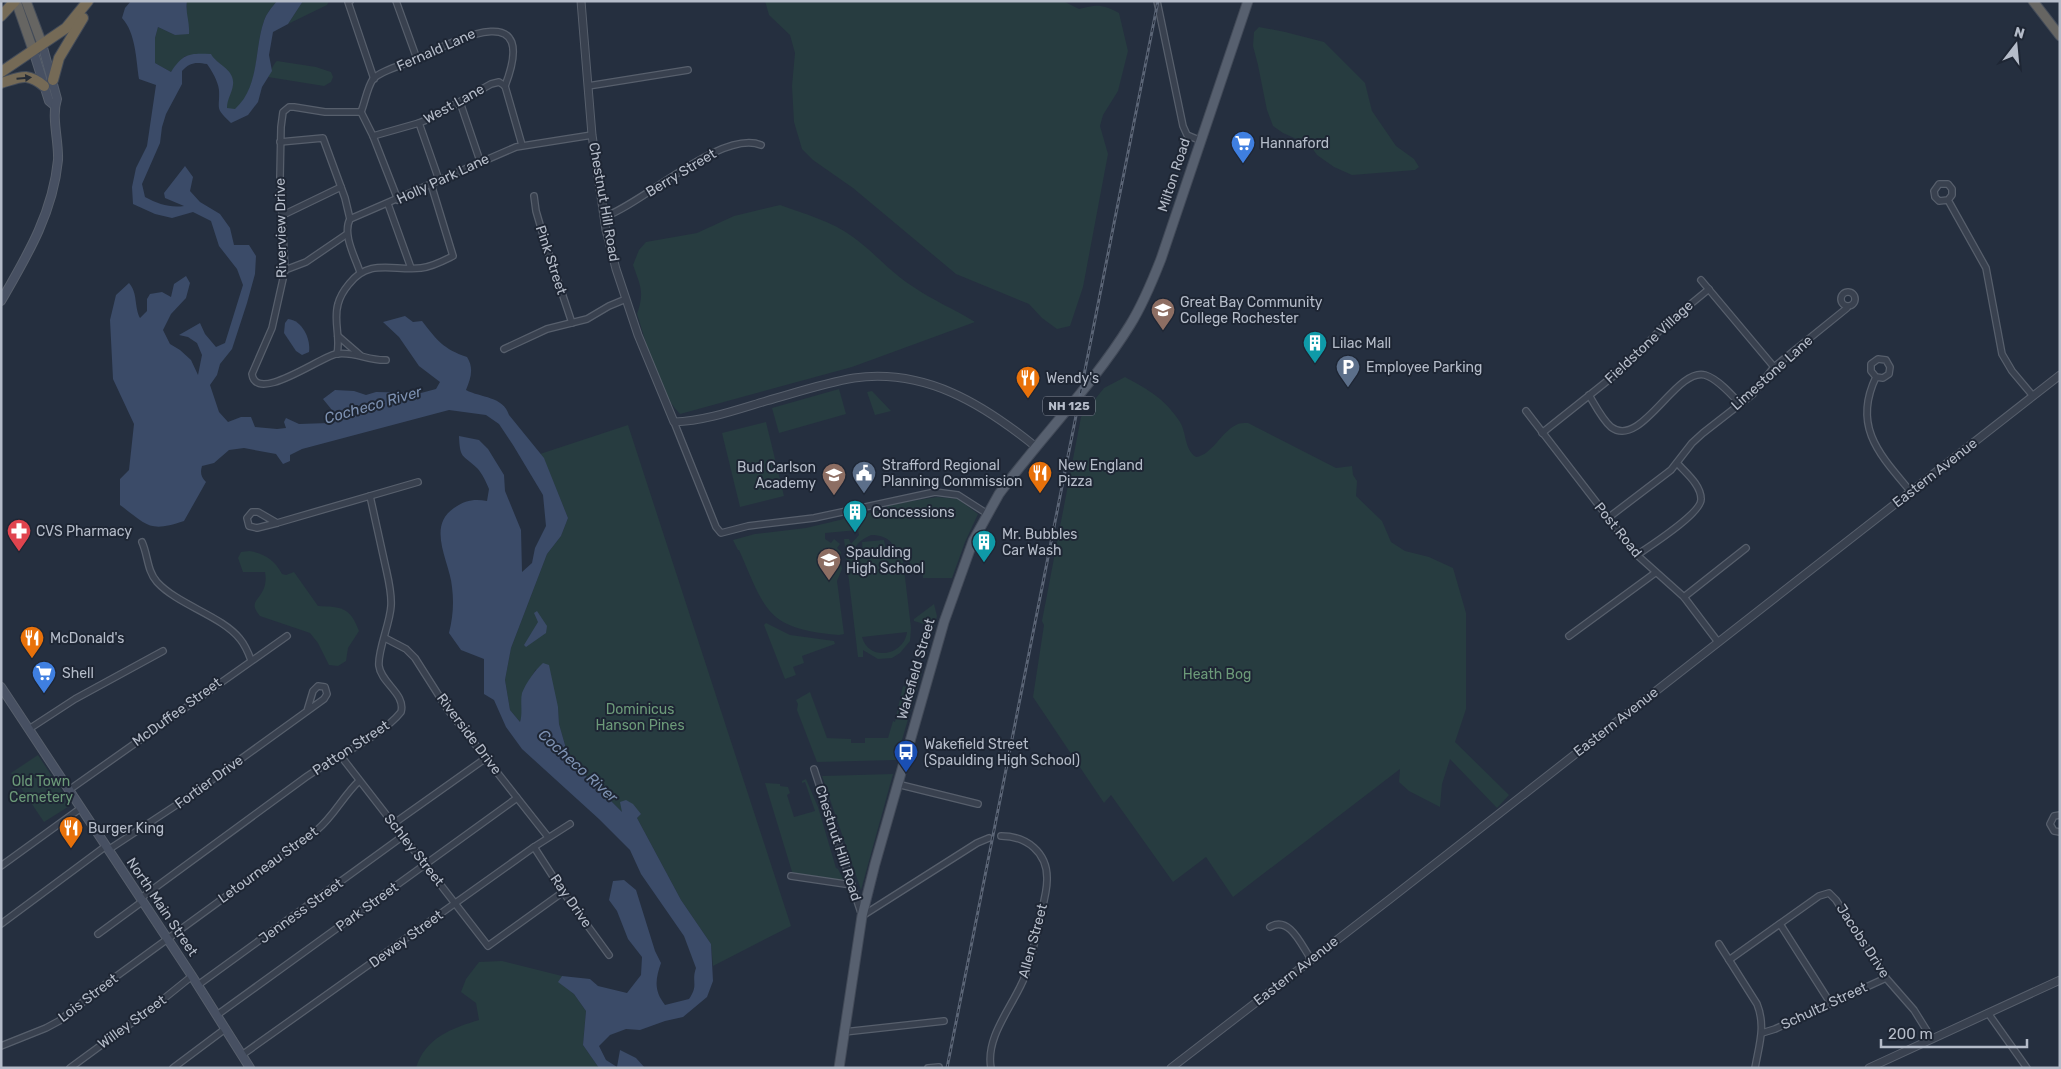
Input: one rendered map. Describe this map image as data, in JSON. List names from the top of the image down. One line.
{"streets":{"main road":["Milton Road","NH 125","Wakefield Street","North Main Street"],"street":["Fernald Lane","West Lane","Berry Street","Holly Park Lane","Chestnut Hill Road","Riverview Drive","Pink Street","Fieldstone Village","Limestone Lane","Eastern Avenue","Post Road","McDuffee Street","Riverside Drive","Patton Street","Fortier Drive","Schley Street","Letourneau Street","Ray Drive","Park Street","Jenness Street","Dewey Street","Allen Street","Jacobs Drive","Lois Street","Schultz Street","Willey Street"]},"crossings":[["Fernald Lane","West Lane"],["Berry Street","Chestnut Hill Road"],["Milton Road","Wakefield Street"],["Holly Park Lane","Chestnut Hill Road"],["Chestnut Hill Road","Wakefield Street"],["Fieldstone Village","Post Road"],["Limestone Lane","Post Road"],["Eastern Avenue","Post Road"],["McDuffee Street","North Main Street"],["Riverside Drive","Patton Street"],["Riverside Drive","Park Street"],["Riverside Drive","Dewey Street"],["Patton Street","Schley Street"],["Patton Street","North Main Street"],["Fortier Drive","North Main Street"],["Schley Street","Letourneau Street"],["Schley Street","Ray Drive"],["Schley Street","Park Street"],["Schley Street","Jenness Street"],["Schley Street","Dewey Street"],["Letourneau Street","North Main Street"],["Letourneau Street","Lois Street"],["Ray Drive","Dewey Street"],["North Main Street","Park Street"],["North Main Street","Jenness Street"],["North Main Street","Dewey Street"],["North Main Street","Lois Street"],["North Main Street","Willey Street"],["Jacobs Drive","Schultz Street"]],"water":["Cocheco River"],"parks":["Heath Bog","Dominicus Hanson Pines","Old Town Cemetery"],"places":{"supermarket":["Hannaford","Shell"],"school or university":["Great Bay Community College Rochester","Bud Carlson Academy","Spaulding High School"],"building":["Lilac Mall","Concessions","Mr. Bubbles Car Wash"],"parking":["Employee Parking"],"restaurant":["Wendy's","New England Pizza","McDonald's","Burger King"],"public building":["Strafford Regional Planning Commission"],"pharmacy":["CVS Pharmacy"],"bus stop":["Wakefield Street (Spaulding High School)"]},"scale_bar":"200 m","north":"top"}
